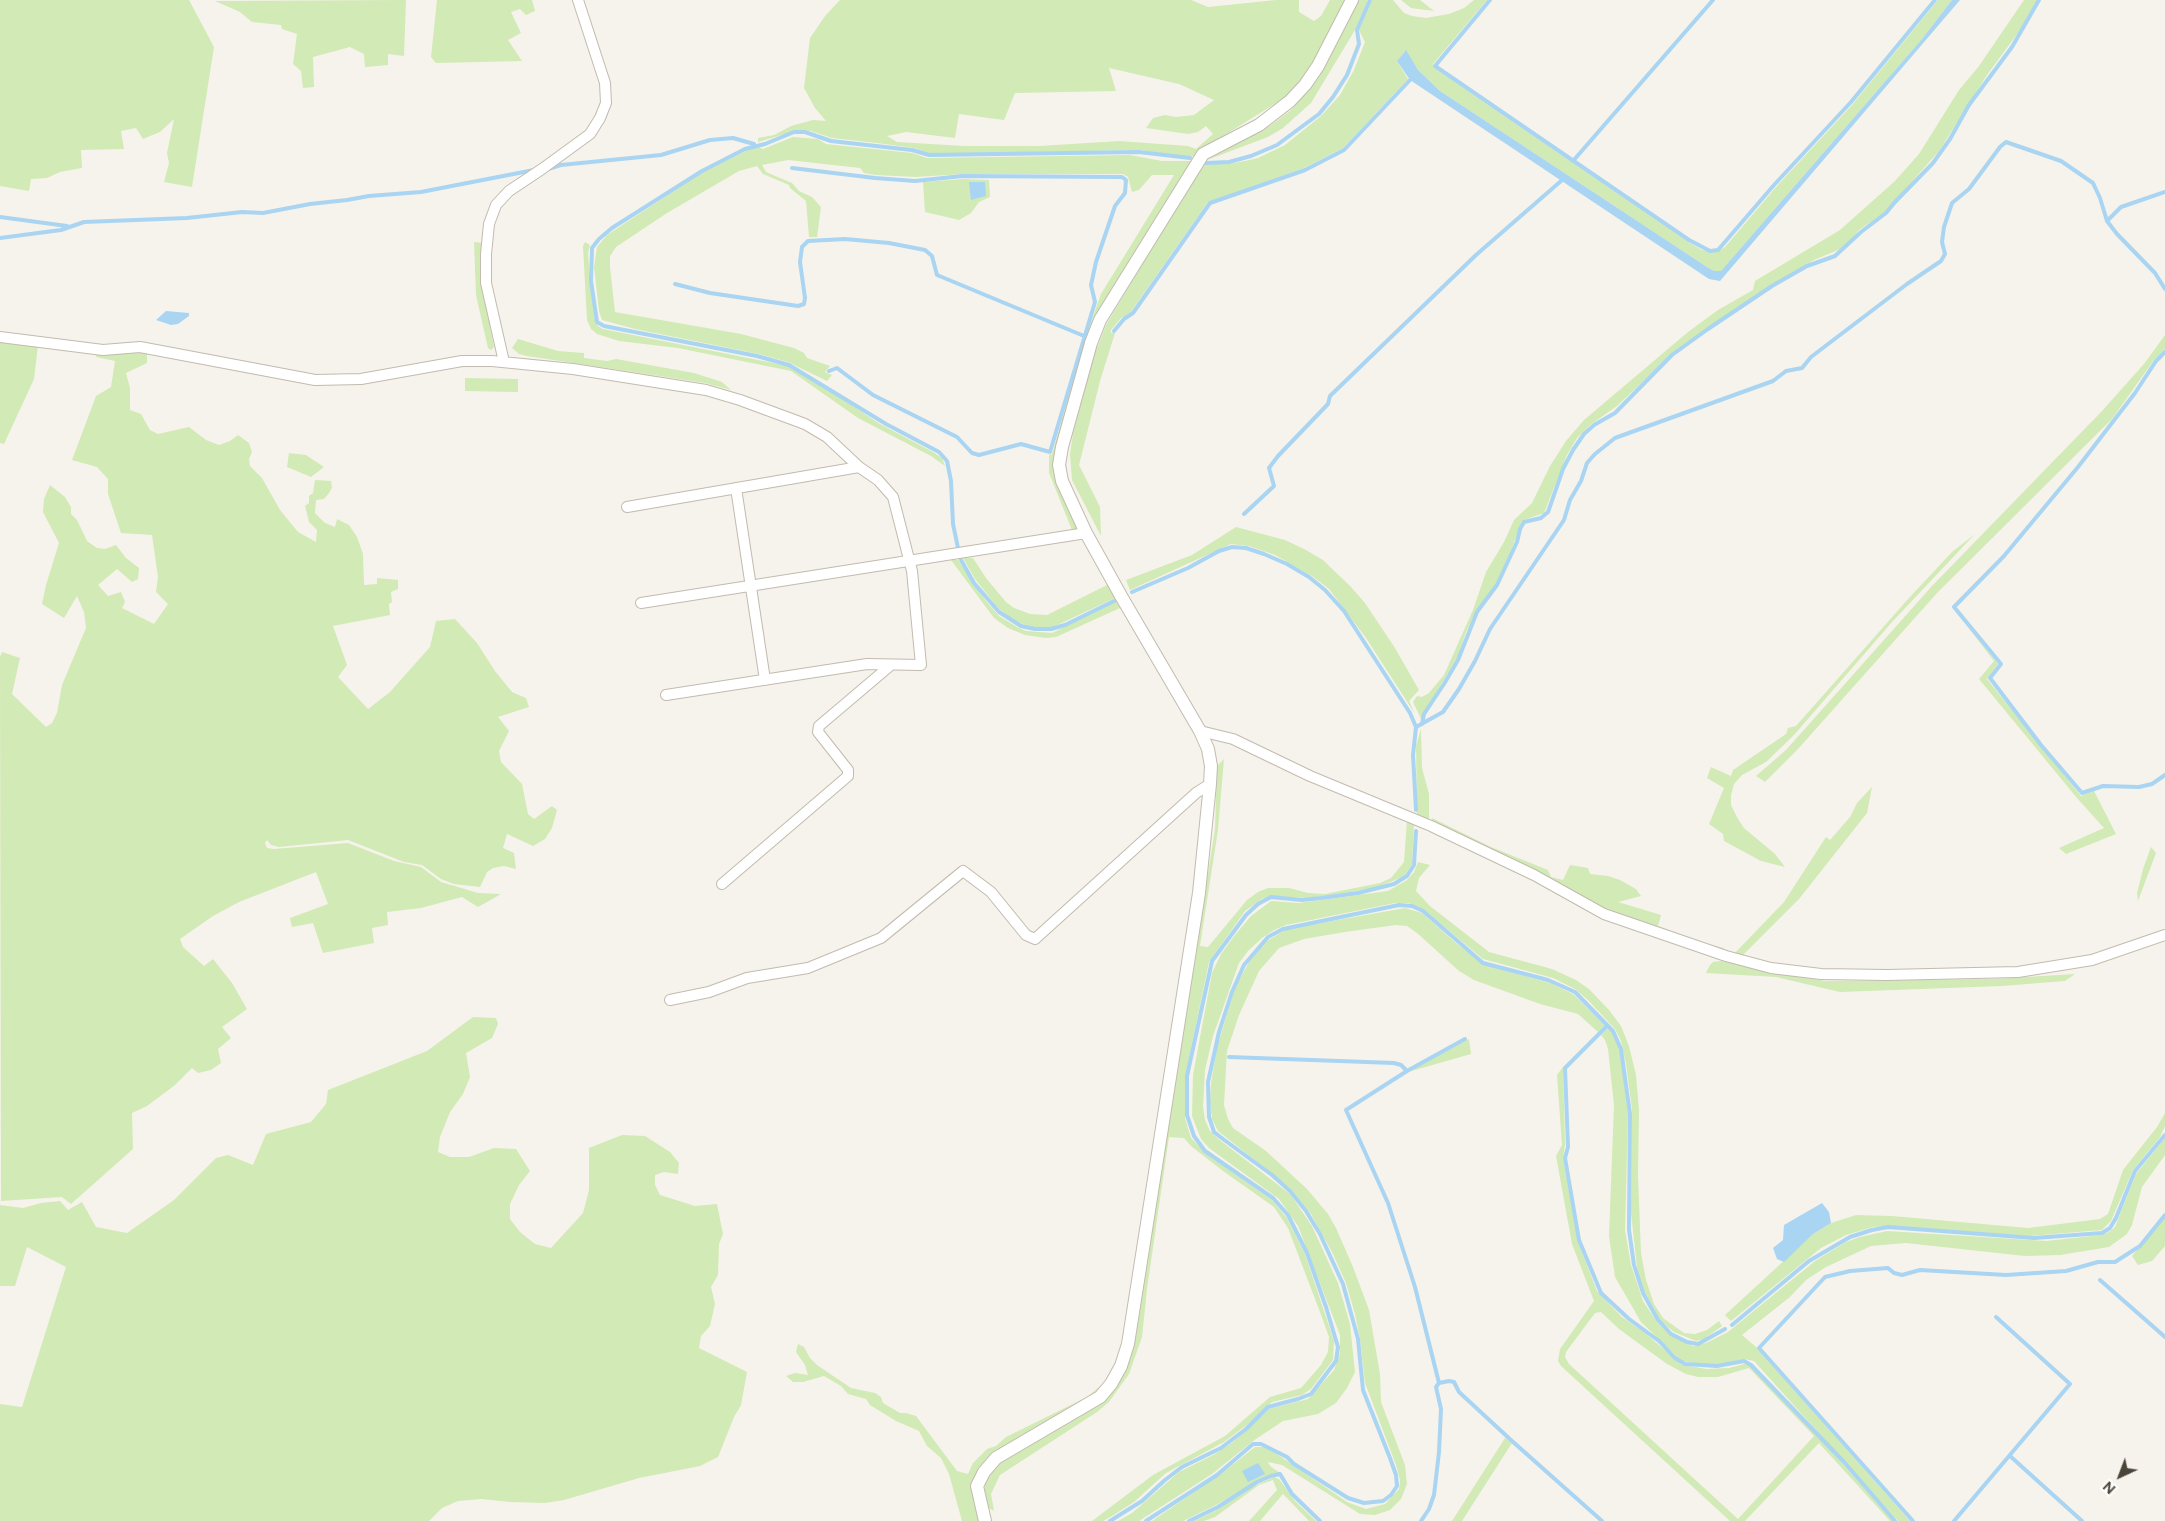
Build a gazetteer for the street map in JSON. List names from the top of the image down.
{
  "north": "bottom left"
}
